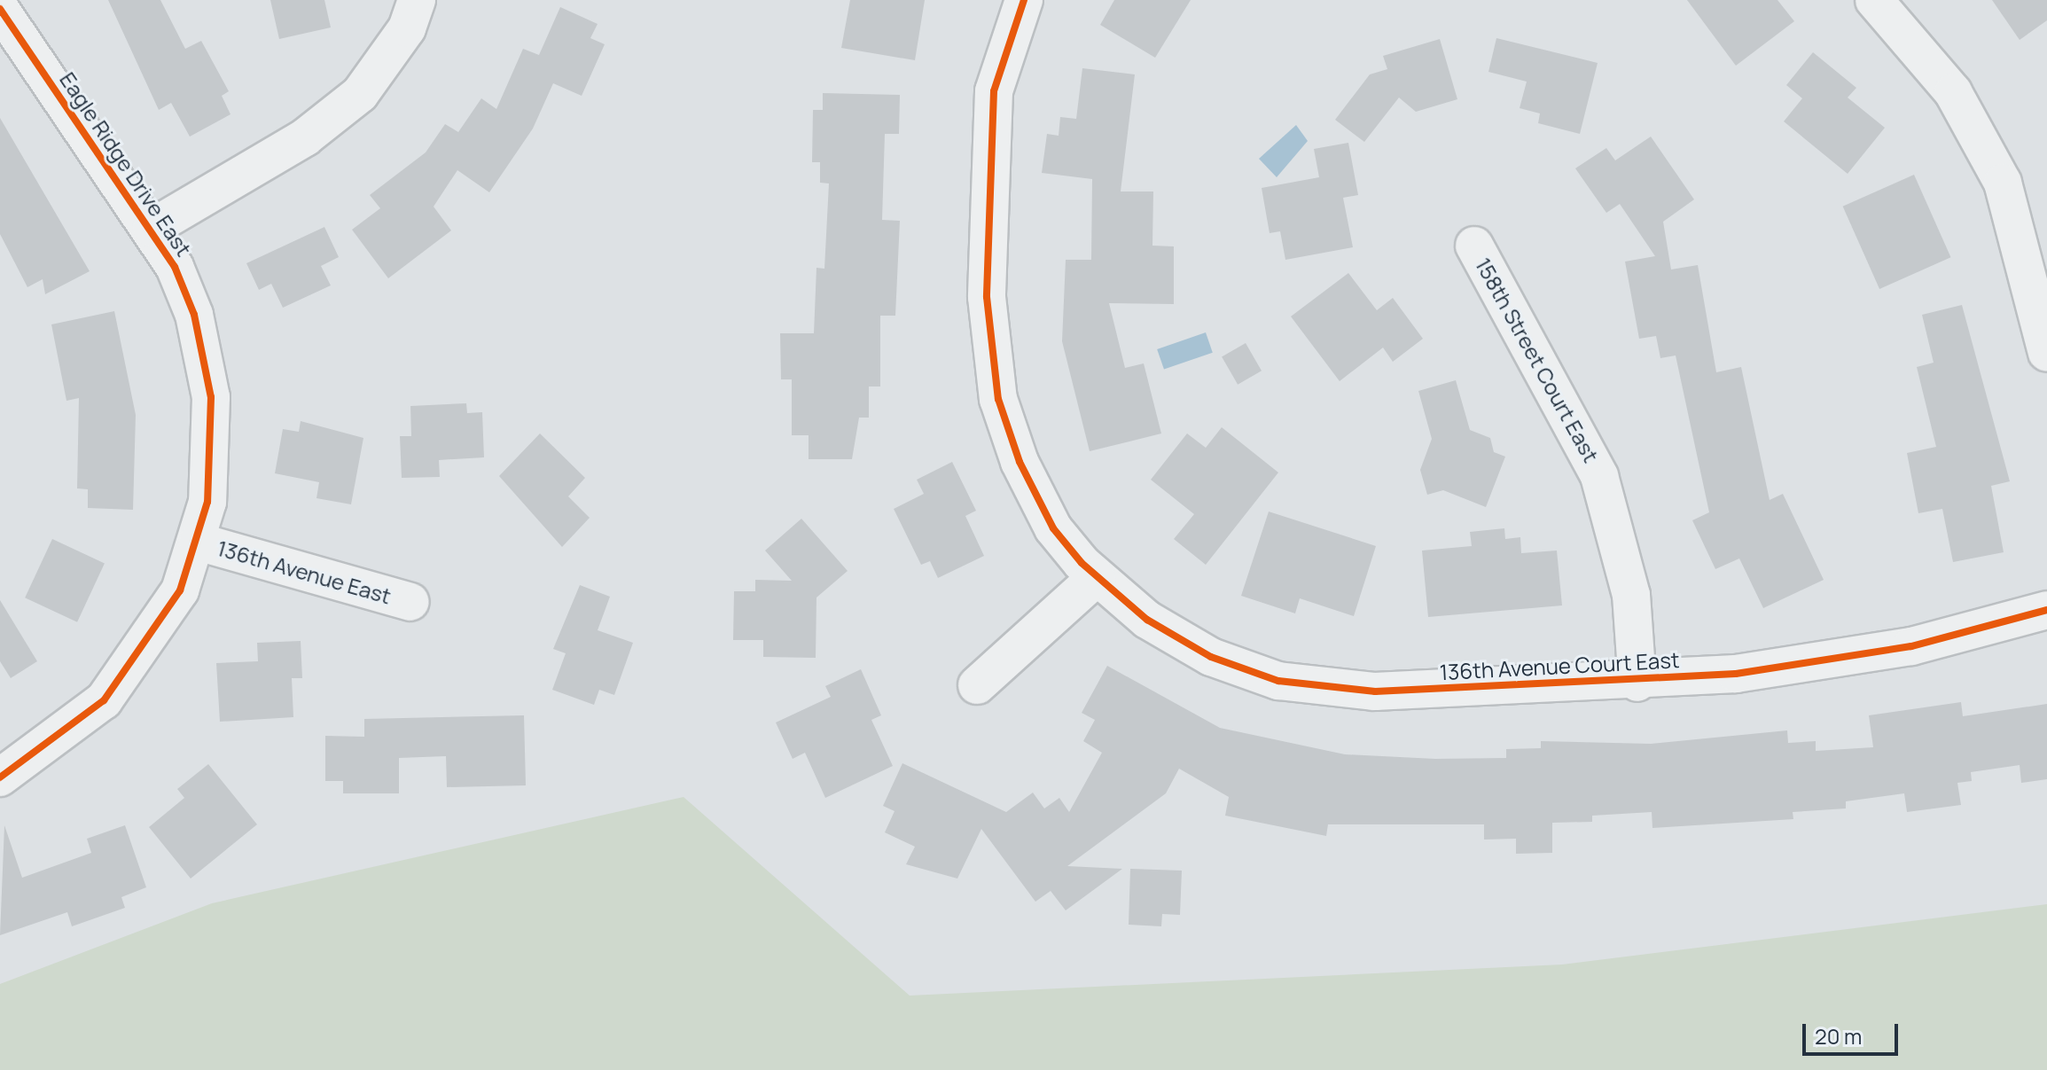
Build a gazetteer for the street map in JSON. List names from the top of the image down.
{
  "streets": {
    "street": [
      "Eagle Ridge Drive East",
      "158th Street Court East",
      "136th Avenue East",
      "136th Avenue Court East"
    ]
  },
  "crossings": [
    ["Eagle Ridge Drive East", "136th Avenue East"],
    ["158th Street Court East", "136th Avenue Court East"]
  ],
  "scale_bar": "20 m"
}
